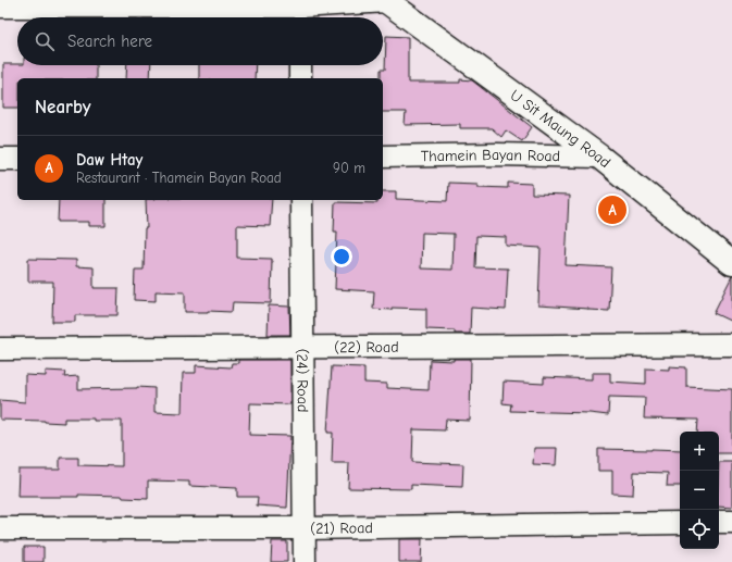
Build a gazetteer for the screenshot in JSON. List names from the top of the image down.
{
  "streets": {
    "main road": ["U Sit Maung Road"],
    "street": [
      "Thamein Bayan Road",
      "(22) Road",
      "(24) Road",
      "(21) Road"
    ]
  },
  "crossings": [
    ["U Sit Maung Road", "Thamein Bayan Road"],
    ["(22) Road", "(24) Road"],
    ["(24) Road", "(21) Road"]
  ],
  "page": {
    "search": "Search here",
    "heading": "Nearby",
    "list": [
      {
        "mark": "A",
        "name": "Daw Htay",
        "note": "Restaurant · Thamein Bayan Road",
        "value": "90 m"
      }
    ],
    "pins": "A",
    "map_buttons": ["+", "−"]
  }
}
